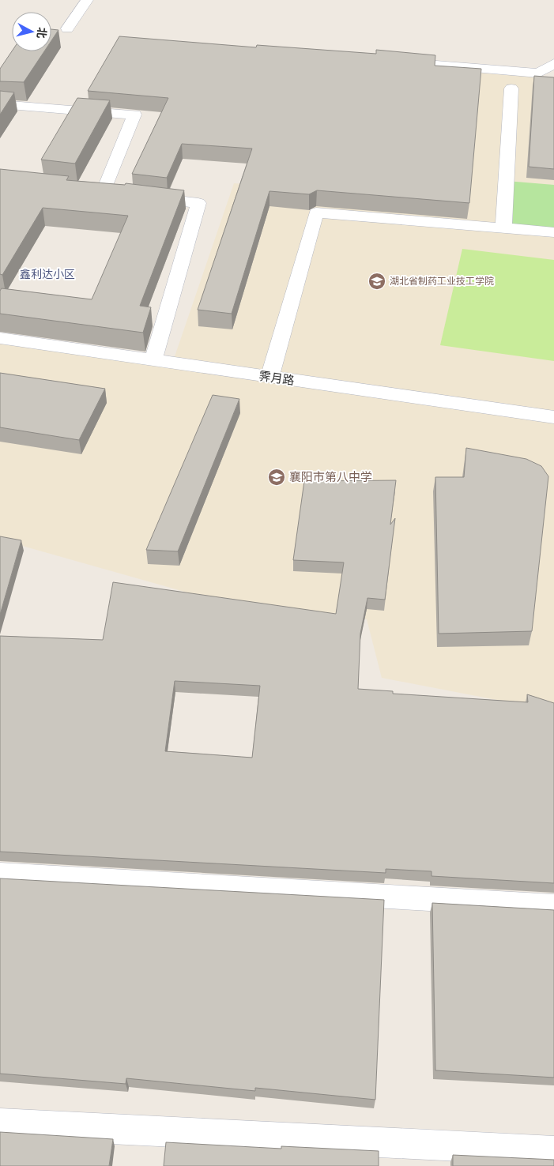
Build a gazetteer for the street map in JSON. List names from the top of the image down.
{
  "streets": {
    "street": ["霁月路"]
  },
  "districts": ["鑫利达小区"],
  "places": {
    "school or university": ["湖北省制药工业技工学院", "襄阳市第八中学"]
  },
  "north": "right"
}
